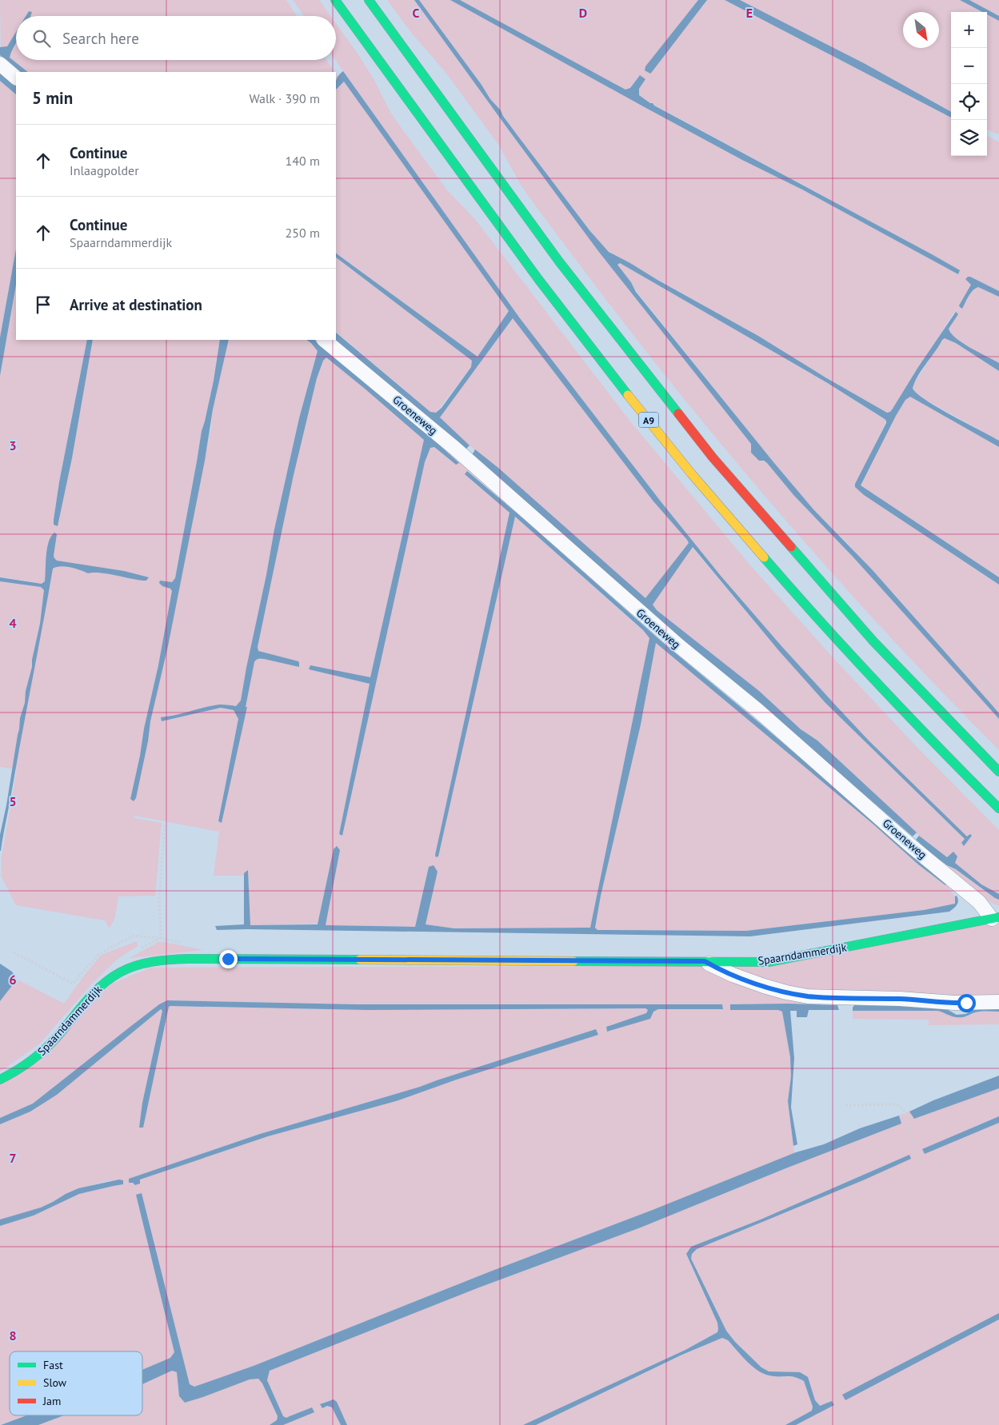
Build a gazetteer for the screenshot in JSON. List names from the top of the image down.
{
  "streets": {
    "main road": ["A9", "Spaarndammerdijk"],
    "street": ["Groeneweg"]
  },
  "crossings": [
    ["Groeneweg", "Spaarndammerdijk"]
  ],
  "legend": ["Fast", "Slow", "Jam"],
  "north": "bottom right",
  "page": {
    "map_buttons": ["+", "−"],
    "search": "Search here",
    "heading": ["5 min", "Walk · 390 m"],
    "list": [
      ["Continue", "Inlaagpolder", "140 m"],
      ["Continue", "Spaarndammerdijk", "250 m"],
      "Arrive at destination"
    ]
  },
  "grid": {
    "columns": ["C", "D", "E"],
    "rows": [
      "3",
      "4",
      "5",
      "6",
      "7",
      "8"
    ]
  }
}
